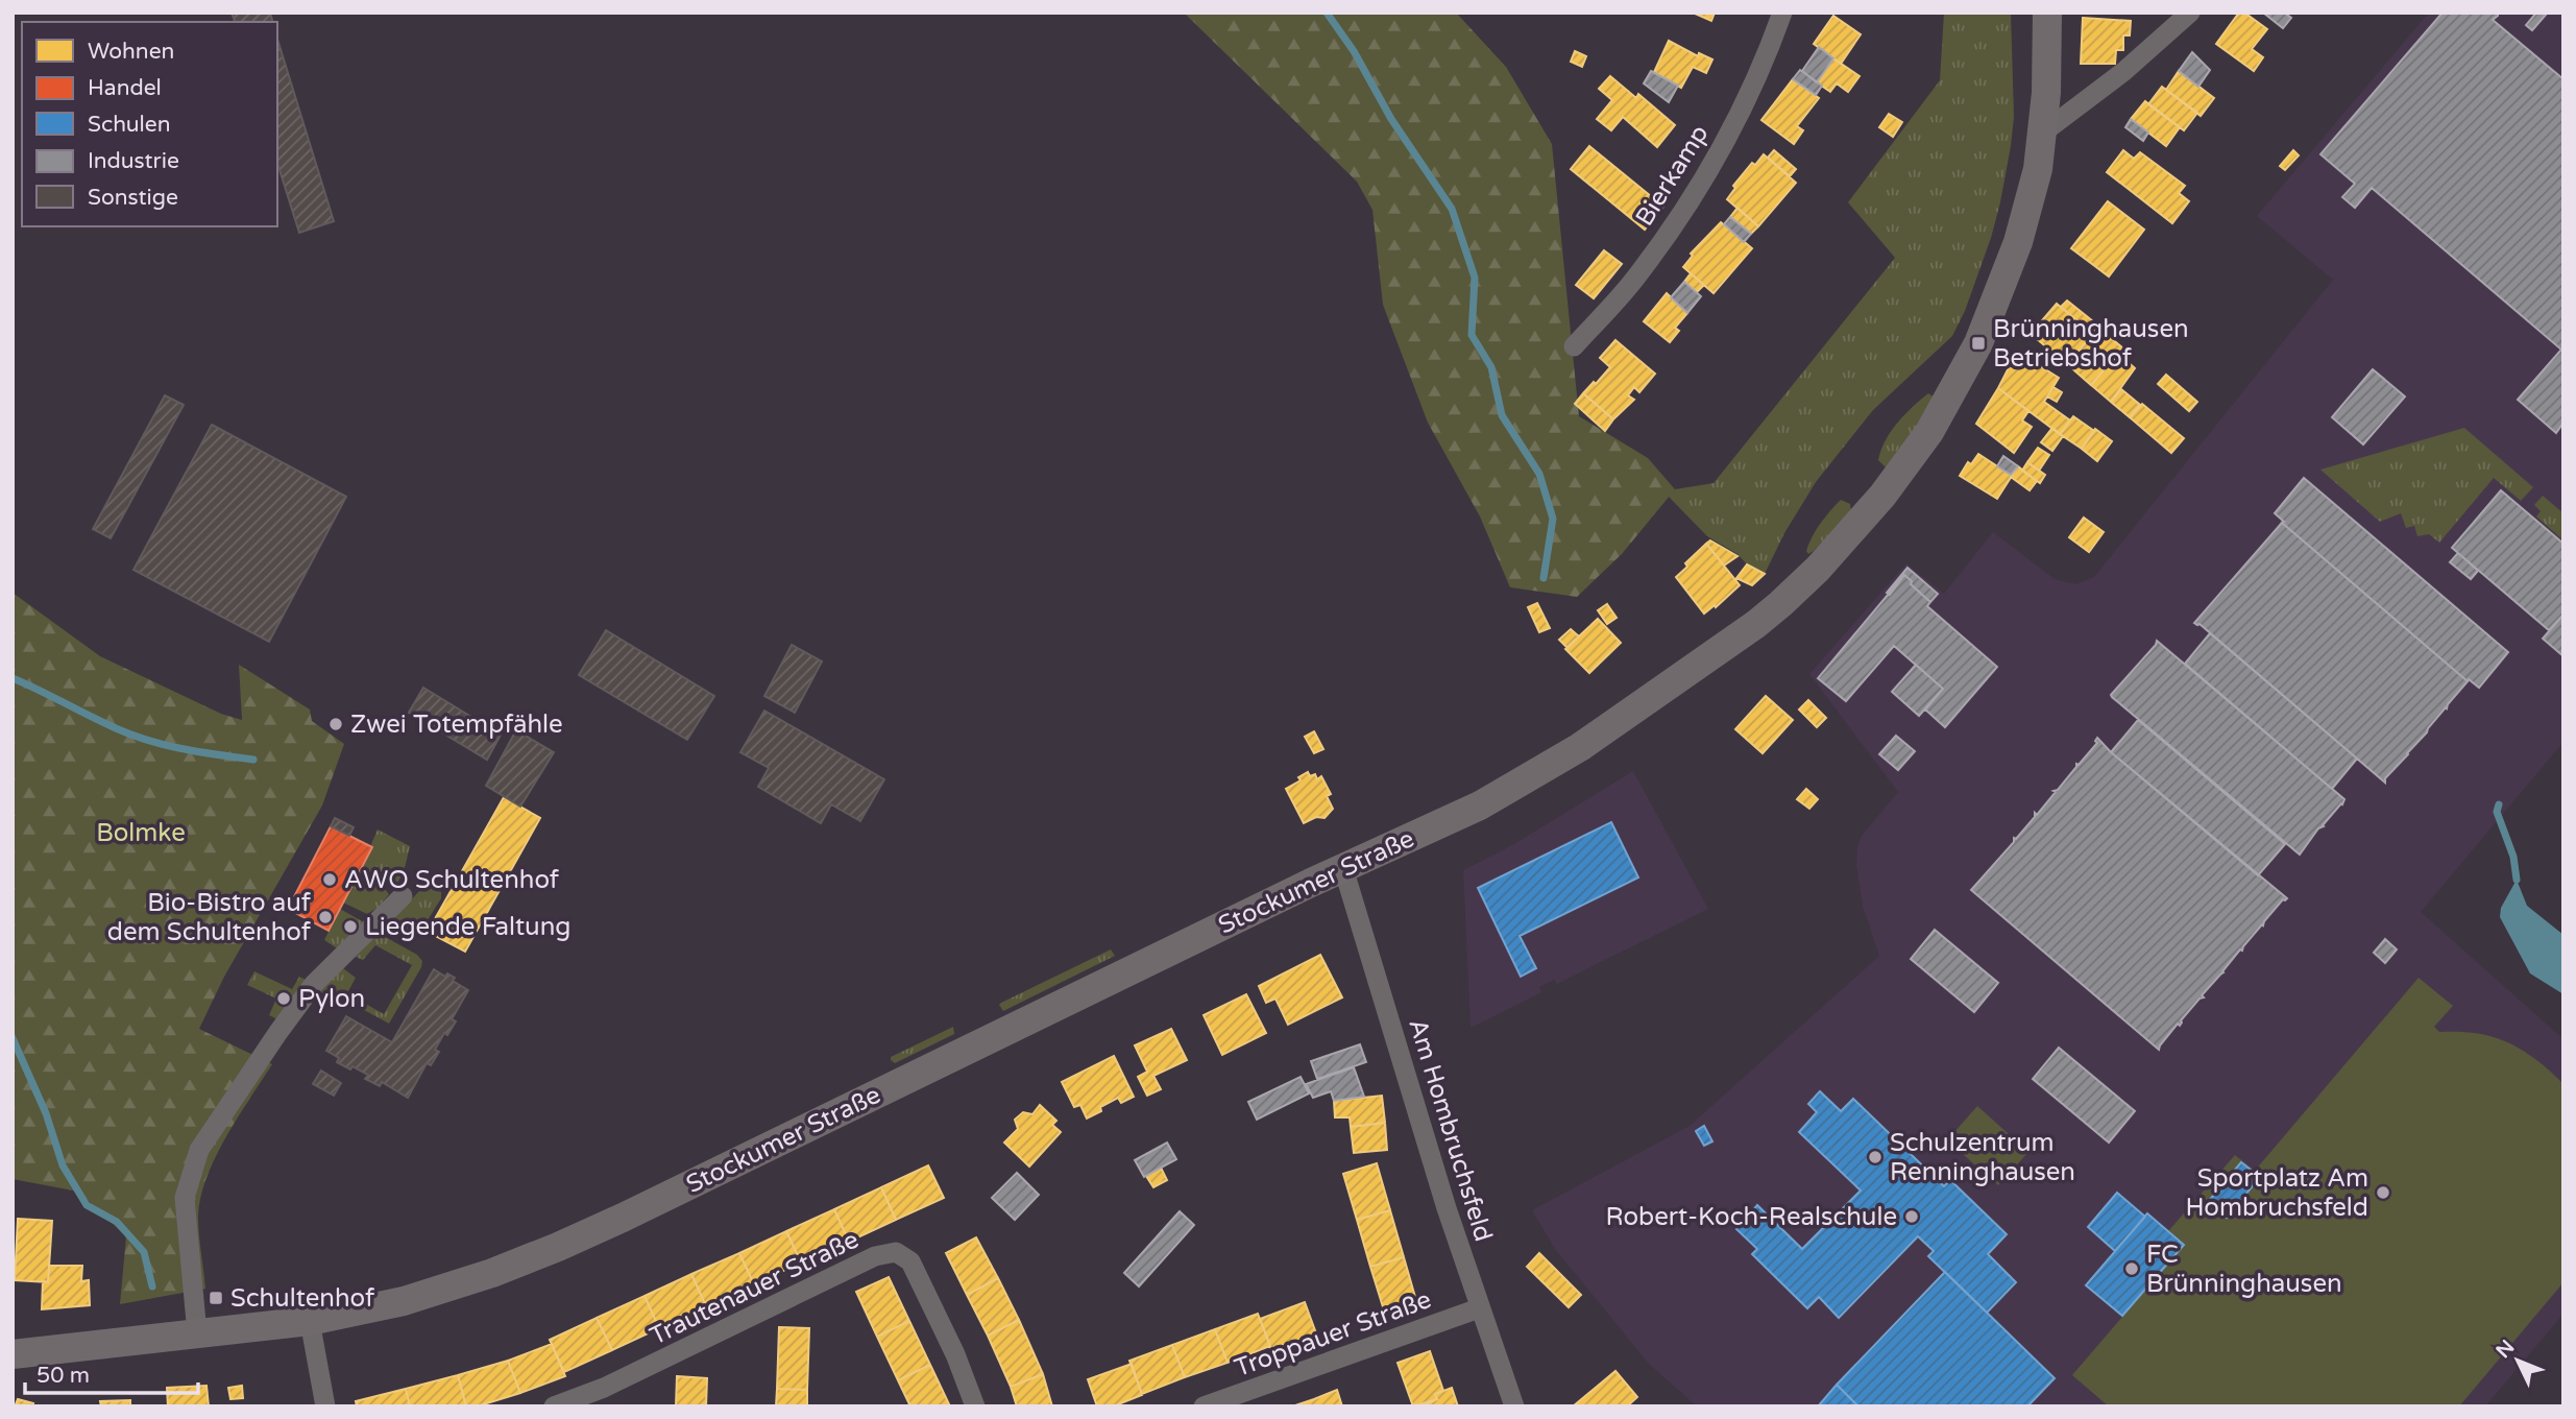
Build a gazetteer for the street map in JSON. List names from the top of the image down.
{
  "streets": {
    "main road": ["Stockumer Straße"],
    "street": [
      "Bierkamp",
      "Am Hombruchsfeld",
      "Trautenauer Straße",
      "Troppauer Straße"
    ]
  },
  "crossings": [
    ["Stockumer Straße", "Am Hombruchsfeld"],
    ["Am Hombruchsfeld", "Troppauer Straße"]
  ],
  "parks": ["Bolmke"],
  "places": {
    "transit": ["Brünninghausen Betriebshof", "Schultenhof"],
    "other": [
      "Zwei Totempfähle",
      "AWO Schultenhof",
      "Bio-Bistro auf dem Schultenhof",
      "Liegende Faltung",
      "Pylon",
      "Schulzentrum Renninghausen",
      "Sportplatz Am Hombruchsfeld",
      "Robert-Koch-Realschule",
      "FC Brünninghausen"
    ]
  },
  "legend": [
    "Wohnen",
    "Handel",
    "Schulen",
    "Industrie",
    "Sonstige"
  ],
  "scale_bar": "50 m",
  "north": "top left"
}
